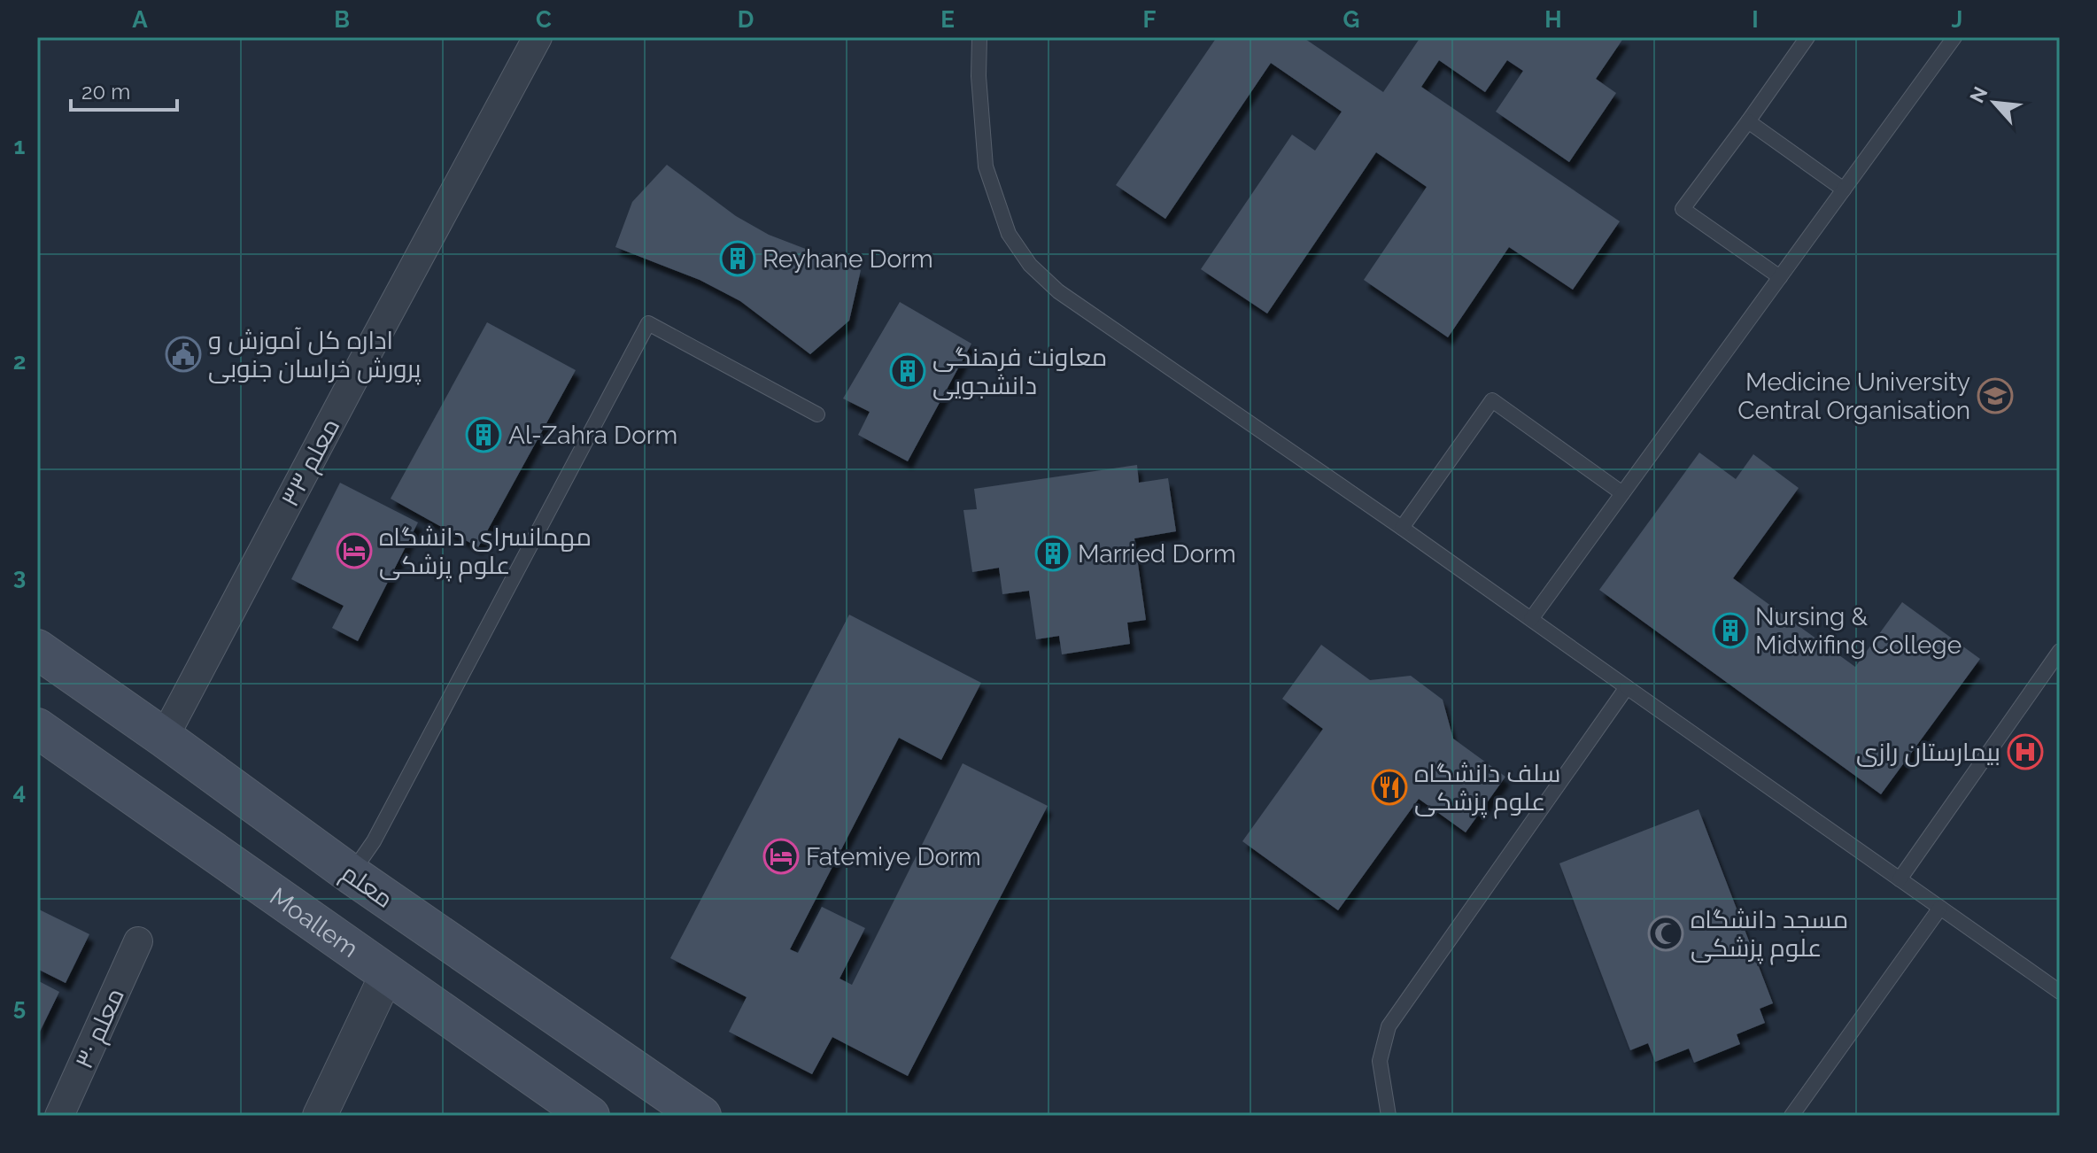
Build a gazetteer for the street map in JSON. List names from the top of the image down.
{
  "streets": {
    "main road": ["معلم", "Moallem"],
    "street": ["معلم ۳۳", "معلم ۳۰"]
  },
  "crossings": [
    ["معلم ۳۳", "معلم"]
  ],
  "places": {
    "building": [
      "Reyhane Dorm",
      "معاونت فرهنگی دانشجویی",
      "Al-Zahra Dorm",
      "Married Dorm",
      "Nursing & Midwifing College"
    ],
    "public building": ["اداره کل آموزش و پرورش خراسان جنوبی"],
    "school or university": ["Medicine University Central Organisation"],
    "hotel": ["مهمانسرای دانشگاه علوم پزشکی", "Fatemiye Dorm"],
    "hospital": ["بیمارستان رازی"],
    "restaurant": ["سلف دانشگاه علوم پزشکی"],
    "mosque": ["مسجد دانشگاه علوم پزشکی"]
  },
  "scale_bar": "20 m",
  "north": "top left",
  "grid": {
    "columns": [
      "A",
      "B",
      "C",
      "D",
      "E",
      "F",
      "G",
      "H",
      "I",
      "J"
    ],
    "rows": [
      "1",
      "2",
      "3",
      "4",
      "5"
    ]
  }
}
